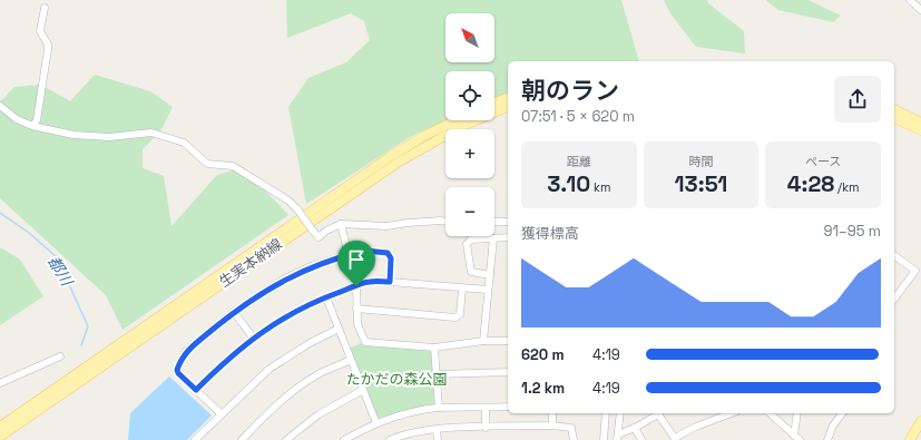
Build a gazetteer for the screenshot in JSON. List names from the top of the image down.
{
  "streets": {
    "main road": ["生実本納線"]
  },
  "water": ["都川"],
  "parks": ["たかだの森公園"],
  "north": "top left",
  "page": {
    "map_buttons": ["+", "−"],
    "heading": ["朝のラン", "07:51 · 5 × 620 m"],
    "stats": [
      ["距離", "3.10 km"],
      ["時間", "13:51"],
      ["ペース", "4:28 /km"]
    ],
    "chart": ["獲得標高", "91–95 m"],
    "list": [
      {
        "name": "620 m",
        "note": "4:19"
      },
      {
        "name": "1.2 km",
        "note": "4:19"
      }
    ]
  }
}
